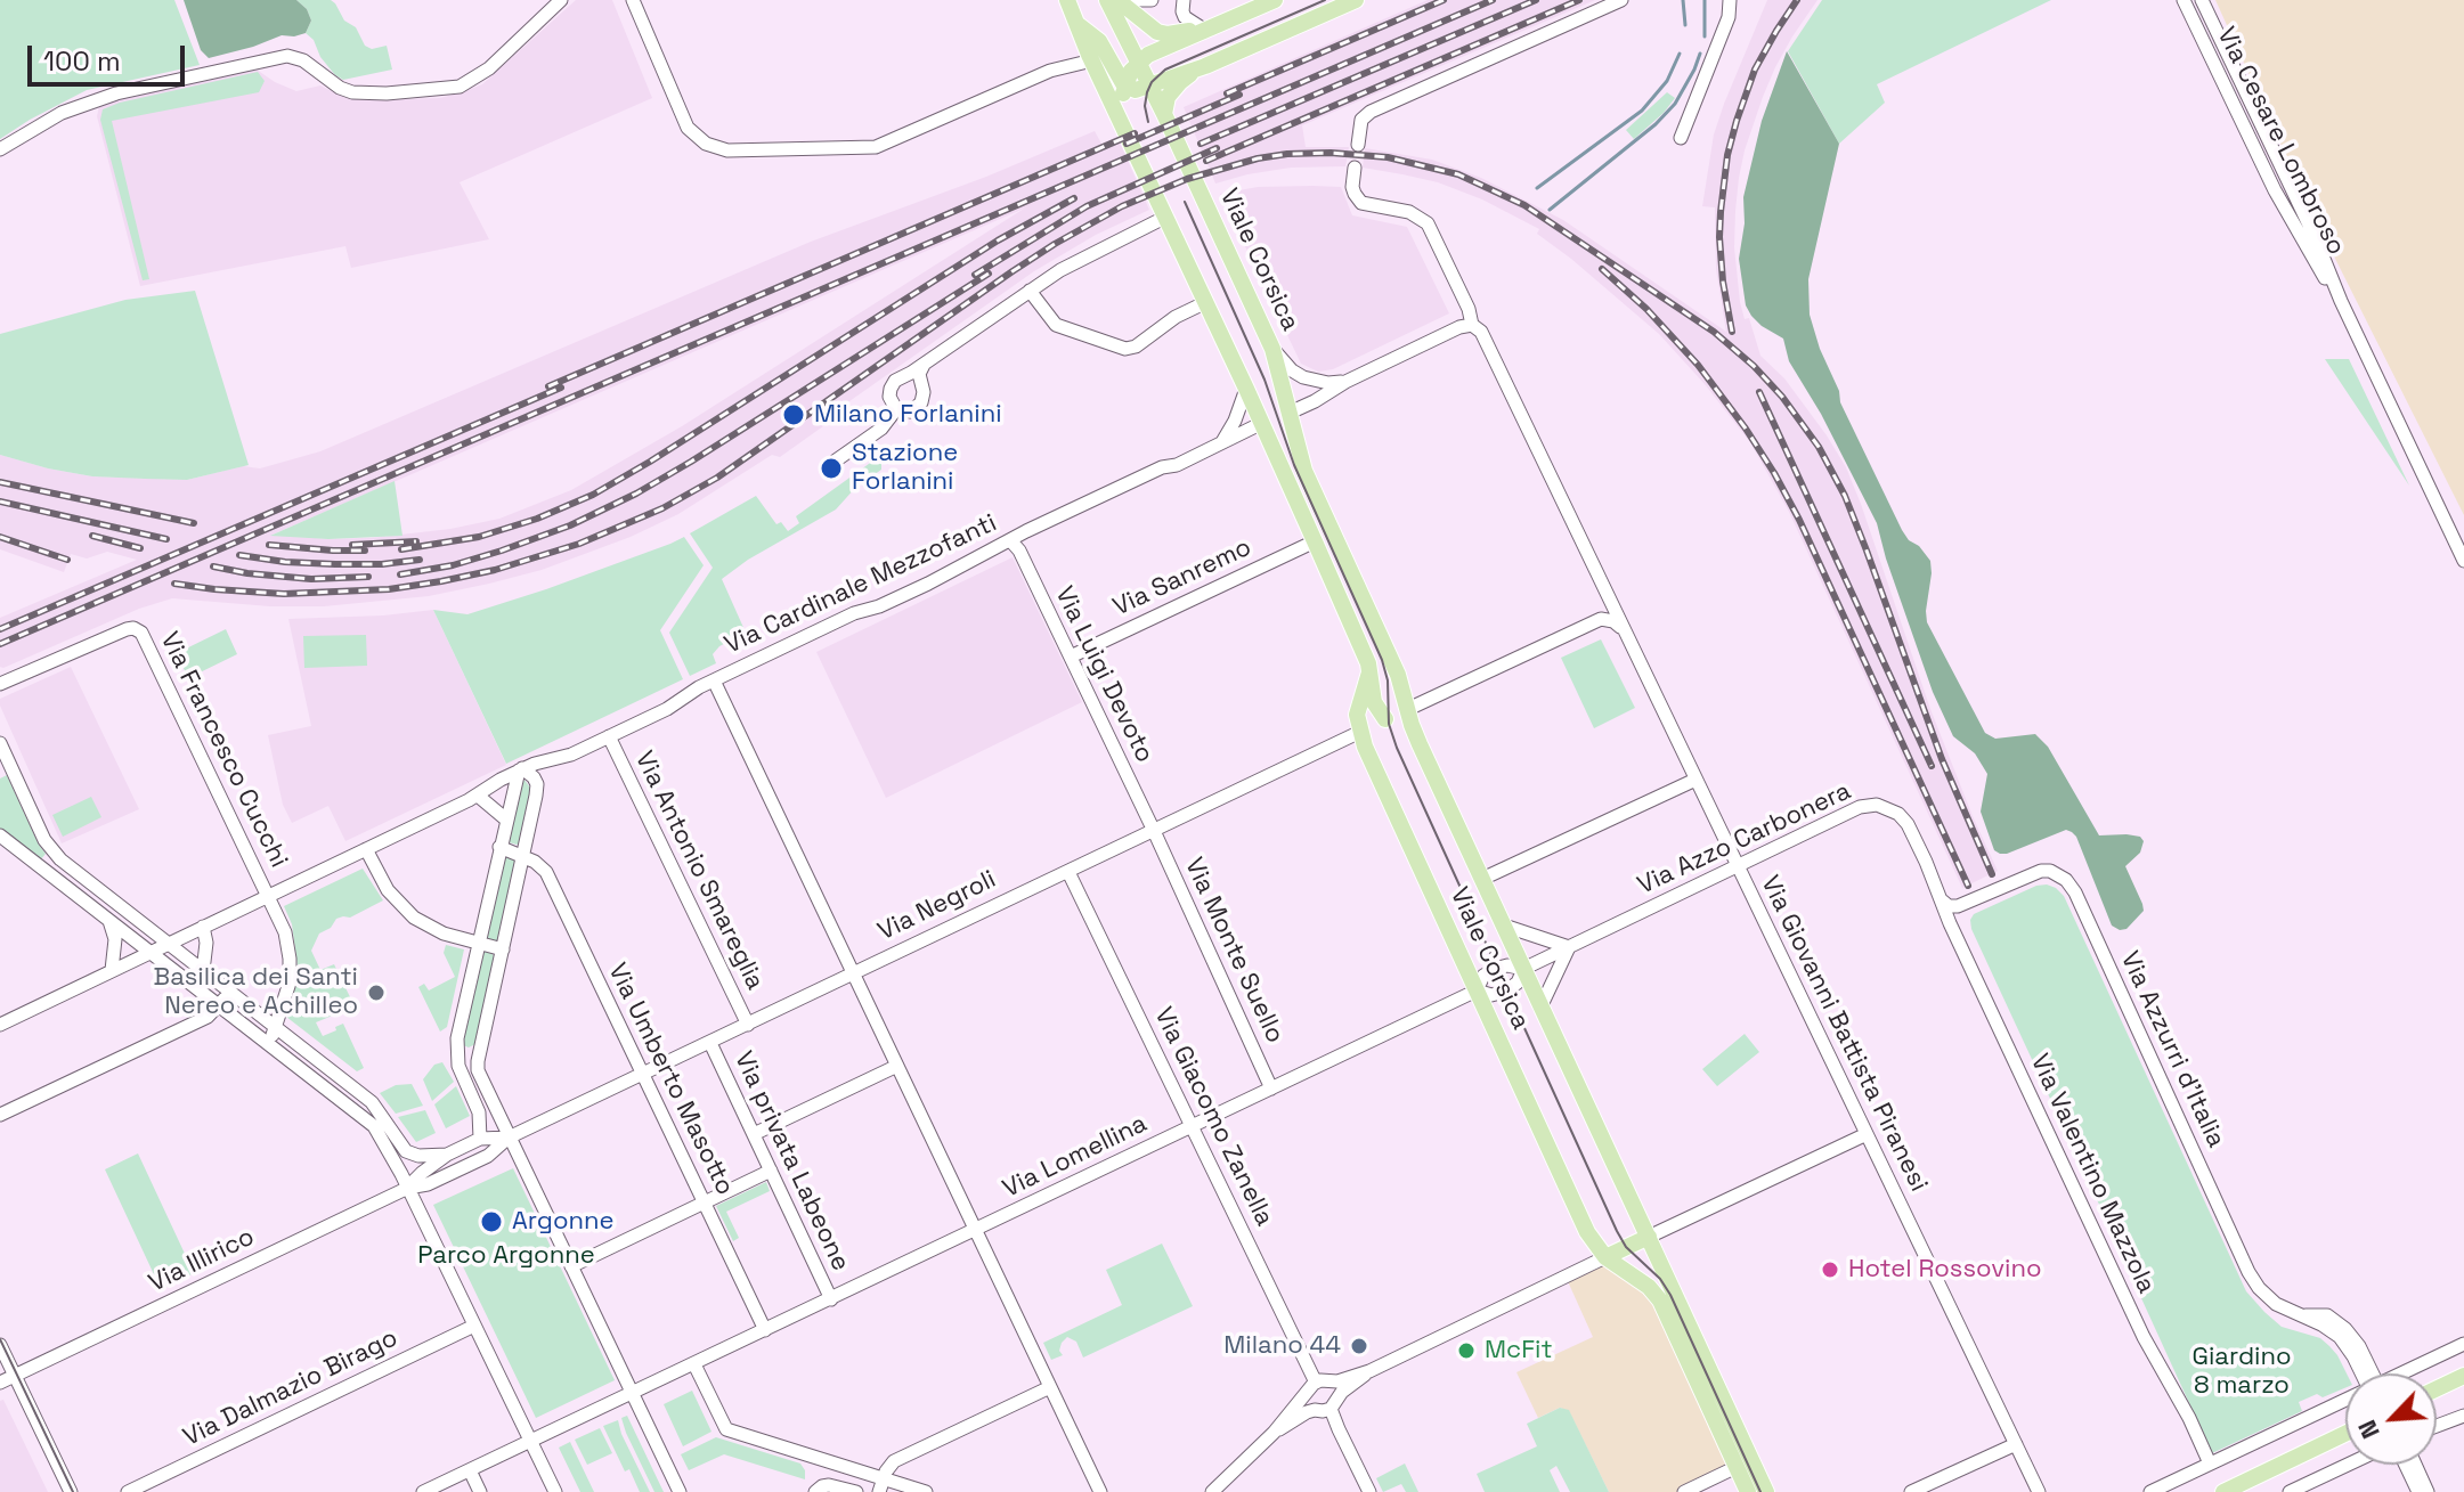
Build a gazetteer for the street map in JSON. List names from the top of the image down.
{
  "streets": {
    "main road": ["Viale Corsica", "Via Negroli"],
    "street": [
      "Via Cesare Lombroso",
      "Via Sanremo",
      "Via Cardinale Mezzofanti",
      "Via Luigi Devoto",
      "Via Francesco Cucchi",
      "Via Azzo Carbonera",
      "Via Antonio Smareglia",
      "Via Monte Suello",
      "Via Giovanni Battista Piranesi",
      "Via Azzurri d'Italia",
      "Via Umberto Masotto",
      "Via Giacomo Zanella",
      "Via Lomellina",
      "Via privata Labeone",
      "Via Valentino Mazzola",
      "Via Illirico",
      "Via Dalmazio Birago"
    ]
  },
  "crossings": [
    ["Viale Corsica", "Via Azzo Carbonera"],
    ["Viale Corsica", "Via Negroli"],
    ["Viale Corsica", "Via Lomellina"],
    ["Via Sanremo", "Via Luigi Devoto"],
    ["Via Cardinale Mezzofanti", "Via Luigi Devoto"],
    ["Via Cardinale Mezzofanti", "Via Francesco Cucchi"],
    ["Via Cardinale Mezzofanti", "Via Antonio Smareglia"],
    ["Via Luigi Devoto", "Via Negroli"],
    ["Via Luigi Devoto", "Via Monte Suello"],
    ["Via Azzo Carbonera", "Via Giovanni Battista Piranesi"],
    ["Via Azzo Carbonera", "Via Azzurri d'Italia"],
    ["Via Azzo Carbonera", "Via Lomellina"],
    ["Via Azzo Carbonera", "Via Valentino Mazzola"],
    ["Via Antonio Smareglia", "Via Negroli"],
    ["Via Negroli", "Via Monte Suello"],
    ["Via Negroli", "Via Umberto Masotto"],
    ["Via Negroli", "Via Giacomo Zanella"],
    ["Via Negroli", "Via privata Labeone"],
    ["Via Monte Suello", "Via Lomellina"],
    ["Via Azzurri d'Italia", "Via Valentino Mazzola"],
    ["Via Umberto Masotto", "Via Lomellina"],
    ["Via Giacomo Zanella", "Via Lomellina"],
    ["Via Lomellina", "Via privata Labeone"]
  ],
  "parks": ["Parco Argonne", "Giardino 8 marzo"],
  "places": [
    "Milano Forlanini",
    "Stazione Forlanini",
    "Basilica dei Santi Nereo e Achilleo",
    "Argonne",
    "Hotel Rossovino",
    "Milano 44",
    "McFit"
  ],
  "scale_bar": "100 m",
  "north": "bottom left"
}
